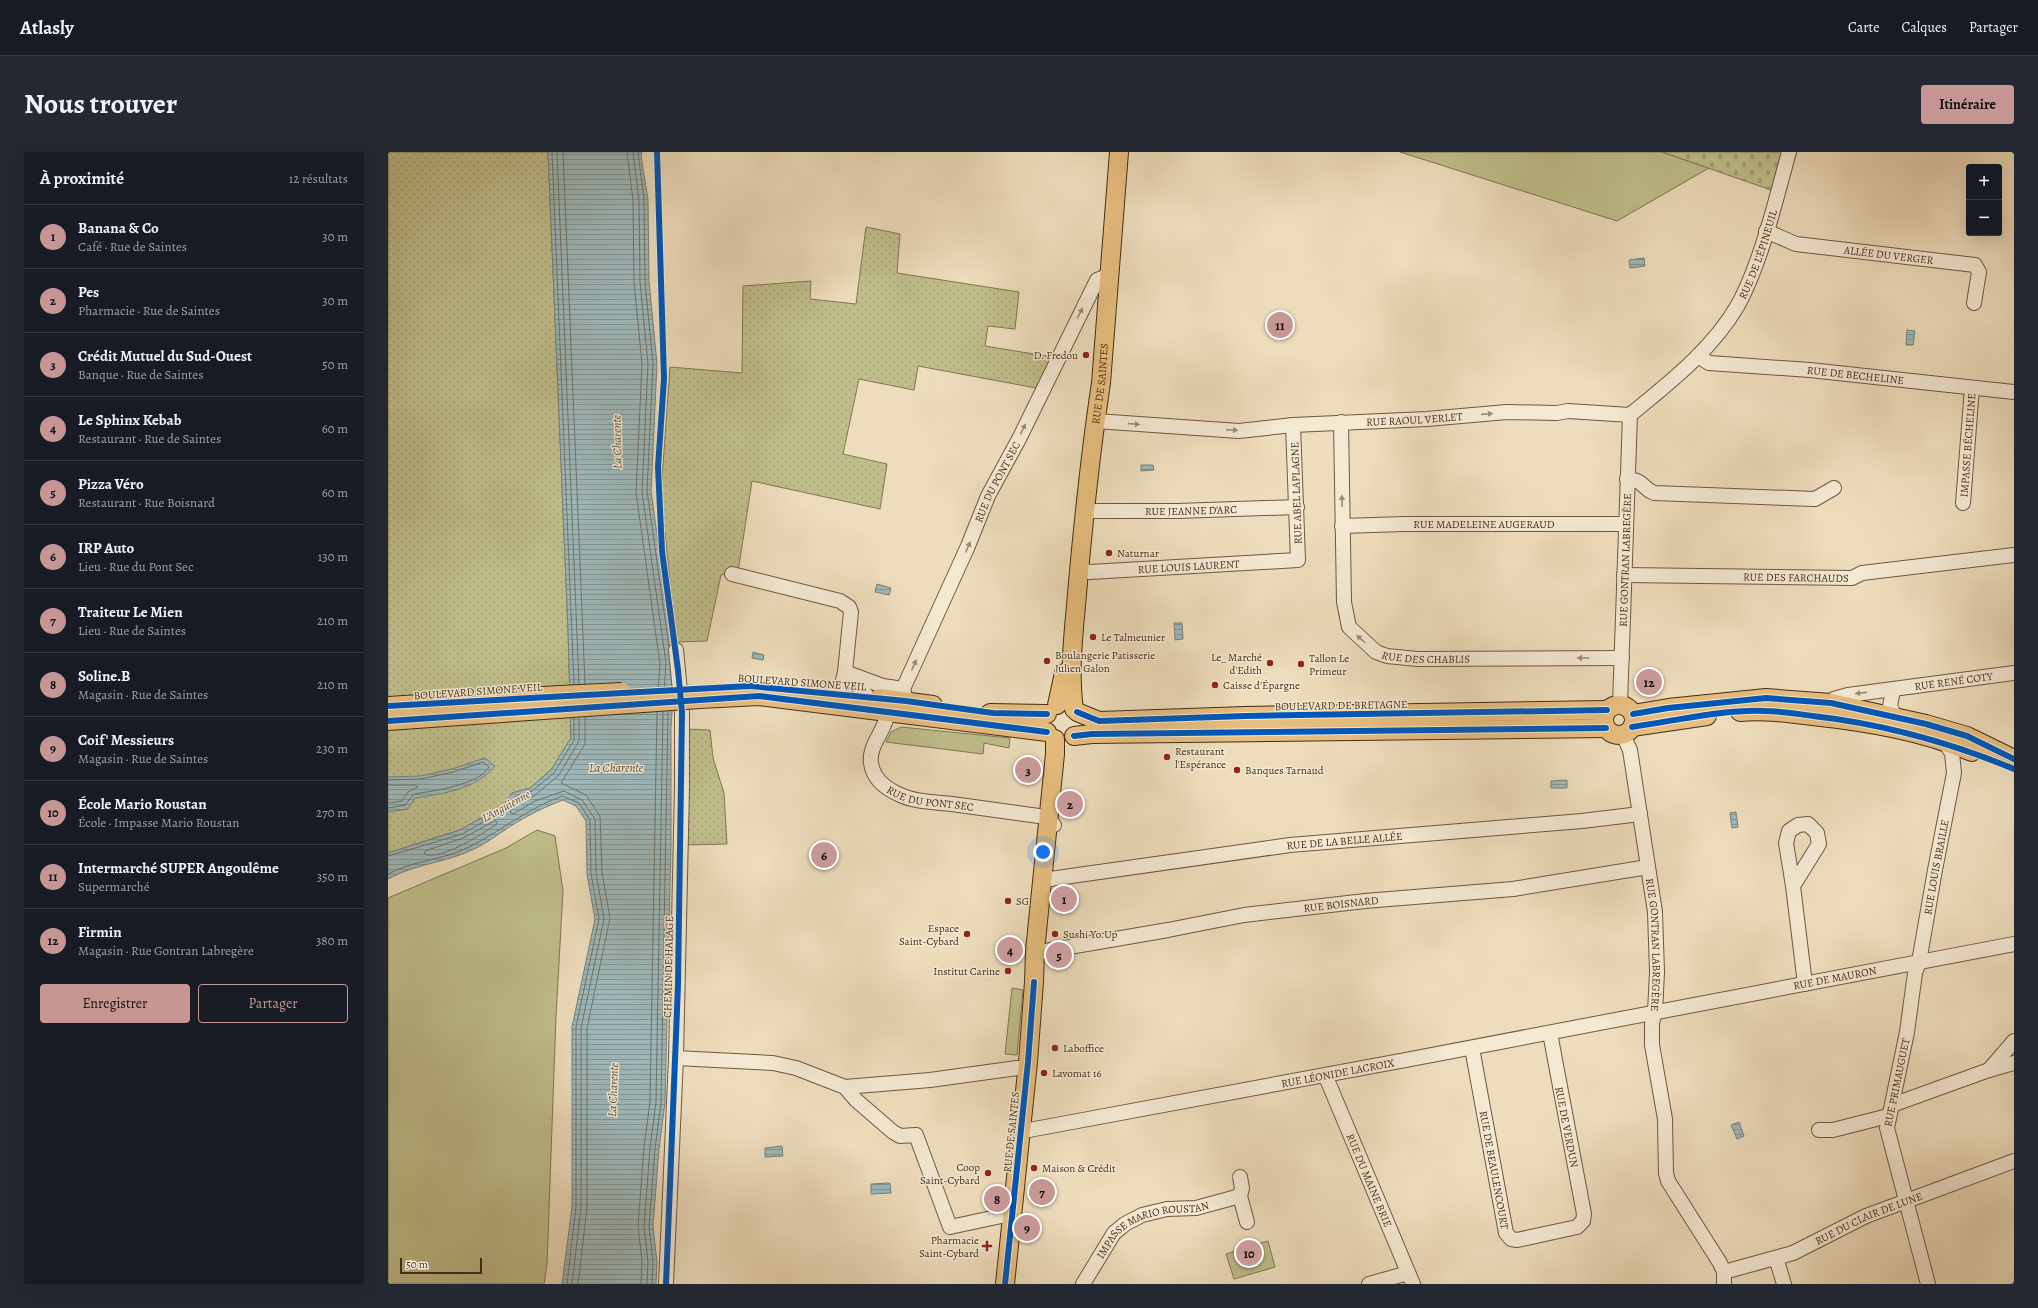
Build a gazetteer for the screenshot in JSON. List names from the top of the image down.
{
  "streets": {
    "main road": ["RUE DE SAINTES", "BOULEVARD SIMONE VEIL", "BOULEVARD DE BRETAGNE"],
    "street": [
      "RUE DE L'ÉPINEUIL",
      "ALLÉE DU VERGER",
      "RUE DE BECHELINE",
      "RUE RAOUL VERLET",
      "IMPASSE BÉCHELINE",
      "RUE DU PONT SEC",
      "RUE ABEL LAPLAGNE",
      "RUE JEANNE D'ARC",
      "RUE MADELEINE AUGERAUD",
      "RUE GONTRAN LABREGÈRE",
      "RUE LOUIS LAURENT",
      "RUE DES FARCHAUDS",
      "RUE DES CHABLIS",
      "RUE RENÉ COTY",
      "RUE DE LA BELLE ALLÉE",
      "RUE LOUIS BRAILLE",
      "RUE BOISNARD",
      "CHEMIN DE HALAGE",
      "RUE DE MAURON",
      "RUE LÉONIDE LACROIX",
      "RUE PRIMAUGUET",
      "RUE DE VERDUN",
      "RUE DE BEAULENCOURT",
      "RUE DU MAINE BRIE",
      "RUE DU CLAIR DE LUNE",
      "IMPASSE MARIO ROUSTAN"
    ]
  },
  "crossings": [
    ["RUE DE L'ÉPINEUIL", "ALLÉE DU VERGER"],
    ["RUE DE L'ÉPINEUIL", "RUE DE BECHELINE"],
    ["RUE DE BECHELINE", "IMPASSE BÉCHELINE"],
    ["RUE DE SAINTES", "RUE RAOUL VERLET"],
    ["RUE DE SAINTES", "RUE DU PONT SEC"],
    ["RUE DE SAINTES", "RUE JEANNE D'ARC"],
    ["RUE DE SAINTES", "RUE LOUIS LAURENT"],
    ["RUE DE SAINTES", "BOULEVARD SIMONE VEIL"],
    ["RUE DE SAINTES", "BOULEVARD DE BRETAGNE"],
    ["RUE DE SAINTES", "RUE DE LA BELLE ALLÉE"],
    ["RUE DE SAINTES", "RUE BOISNARD"],
    ["RUE DE SAINTES", "RUE LÉONIDE LACROIX"],
    ["RUE RAOUL VERLET", "RUE ABEL LAPLAGNE"],
    ["RUE RAOUL VERLET", "RUE GONTRAN LABREGÈRE"],
    ["RUE RAOUL VERLET", "RUE DES CHABLIS"],
    ["RUE DU PONT SEC", "BOULEVARD SIMONE VEIL"],
    ["RUE ABEL LAPLAGNE", "RUE JEANNE D'ARC"],
    ["RUE ABEL LAPLAGNE", "RUE LOUIS LAURENT"],
    ["RUE MADELEINE AUGERAUD", "RUE GONTRAN LABREGÈRE"],
    ["RUE MADELEINE AUGERAUD", "RUE DES CHABLIS"],
    ["RUE GONTRAN LABREGÈRE", "RUE DES FARCHAUDS"],
    ["RUE GONTRAN LABREGÈRE", "RUE DES CHABLIS"],
    ["RUE GONTRAN LABREGÈRE", "BOULEVARD DE BRETAGNE"],
    ["RUE GONTRAN LABREGÈRE", "RUE DE LA BELLE ALLÉE"],
    ["RUE GONTRAN LABREGÈRE", "RUE BOISNARD"],
    ["RUE GONTRAN LABREGÈRE", "RUE DE MAURON"],
    ["RUE GONTRAN LABREGÈRE", "RUE LÉONIDE LACROIX"],
    ["RUE GONTRAN LABREGÈRE", "RUE DU CLAIR DE LUNE"],
    ["RUE RENÉ COTY", "BOULEVARD DE BRETAGNE"],
    ["BOULEVARD SIMONE VEIL", "BOULEVARD DE BRETAGNE"],
    ["BOULEVARD DE BRETAGNE", "RUE LOUIS BRAILLE"],
    ["RUE LOUIS BRAILLE", "RUE DE MAURON"],
    ["RUE LOUIS BRAILLE", "RUE PRIMAUGUET"],
    ["RUE DE MAURON", "RUE LÉONIDE LACROIX"],
    ["RUE DE MAURON", "RUE PRIMAUGUET"],
    ["RUE LÉONIDE LACROIX", "RUE DE VERDUN"],
    ["RUE LÉONIDE LACROIX", "RUE DE BEAULENCOURT"],
    ["RUE LÉONIDE LACROIX", "RUE DU MAINE BRIE"],
    ["RUE PRIMAUGUET", "RUE DU CLAIR DE LUNE"],
    ["RUE DE VERDUN", "RUE DE BEAULENCOURT"]
  ],
  "one_way": ["RUE RAOUL VERLET", "RUE DU PONT SEC"],
  "water": ["La Charente", "L'Anguienne"],
  "places": {
    "other": [
      "D. Fredou",
      "Naturnar",
      "Le Talmeunier",
      "Boulangerie Patisserie Julien Galon",
      "Le_ Marché d'Edith",
      "Tallon Le Primeur",
      "Caisse d'Épargne",
      "Restaurant l'Espérance",
      "Banques Tarnaud",
      "SG",
      "Espace Saint-Cybard",
      "Sushi Yo.Up",
      "Institut Carine",
      "Laboffice",
      "Lavomat 16",
      "Maison & Crédit",
      "Coop Saint-Cybard"
    ],
    "health": ["Pharmacie Saint-Cybard"]
  },
  "scale_bar": "50 m",
  "page": {
    "header": "Atlasly",
    "nav": ["Carte", "Calques", "Partager"],
    "title": "Nous trouver",
    "buttons": [
      "Itinéraire",
      ["Enregistrer", "Partager"]
    ],
    "heading": ["À proximité", "12 résultats"],
    "map_buttons": ["+", "−"],
    "list": [
      {
        "mark": "1",
        "name": "Banana & Co",
        "note": "Café · Rue de Saintes",
        "value": "30 m"
      },
      {
        "mark": "2",
        "name": "Pes",
        "note": "Pharmacie · Rue de Saintes",
        "value": "30 m"
      },
      {
        "mark": "3",
        "name": "Crédit Mutuel du Sud-Ouest",
        "note": "Banque · Rue de Saintes",
        "value": "50 m"
      },
      {
        "mark": "4",
        "name": "Le Sphinx Kebab",
        "note": "Restaurant · Rue de Saintes",
        "value": "60 m"
      },
      {
        "mark": "5",
        "name": "Pizza Véro",
        "note": "Restaurant · Rue Boisnard",
        "value": "60 m"
      },
      {
        "mark": "6",
        "name": "IRP Auto",
        "note": "Lieu · Rue du Pont Sec",
        "value": "130 m"
      },
      {
        "mark": "7",
        "name": "Traiteur Le Mien",
        "note": "Lieu · Rue de Saintes",
        "value": "210 m"
      },
      {
        "mark": "8",
        "name": "Soline.B",
        "note": "Magasin · Rue de Saintes",
        "value": "210 m"
      },
      {
        "mark": "9",
        "name": "Coif' Messieurs",
        "note": "Magasin · Rue de Saintes",
        "value": "230 m"
      },
      {
        "mark": "10",
        "name": "École Mario Roustan",
        "note": "École · Impasse Mario Roustan",
        "value": "270 m"
      },
      {
        "mark": "11",
        "name": "Intermarché SUPER Angoulême",
        "note": "Supermarché",
        "value": "350 m"
      },
      {
        "mark": "12",
        "name": "Firmin",
        "note": "Magasin · Rue Gontran Labregère",
        "value": "380 m"
      }
    ],
    "pins": [
      "11",
      "12",
      "3",
      "2",
      "6",
      "1",
      "4",
      "5",
      "7",
      "8",
      "9",
      "10"
    ],
    "scale": "50 m"
  }
}
